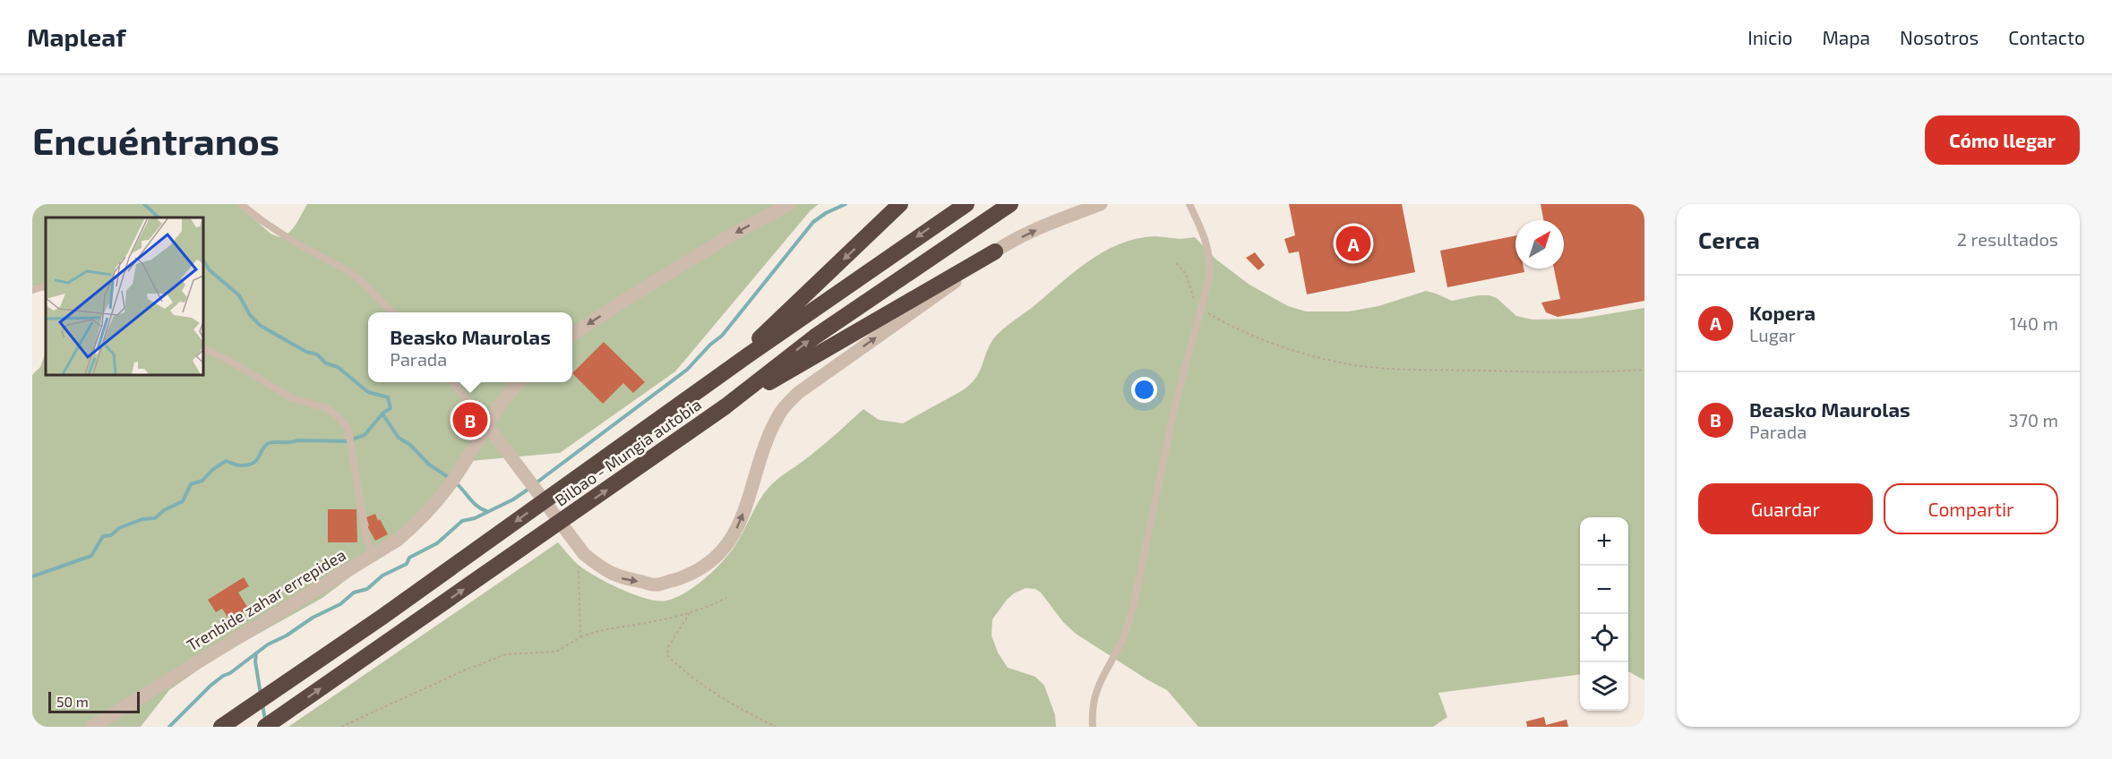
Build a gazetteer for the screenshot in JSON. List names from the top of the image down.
{
  "streets": {
    "highway": ["Bilbao - Mungia autobia"],
    "street": ["Trenbide zahar errepidea"]
  },
  "scale_bar": "50 m",
  "north": "top right",
  "page": {
    "header": "Mapleaf",
    "nav": [
      "Inicio",
      "Mapa",
      "Nosotros",
      "Contacto"
    ],
    "buttons": [
      "Cómo llegar",
      ["Guardar", "Compartir"]
    ],
    "title": "Encuéntranos",
    "heading": ["Cerca", "2 resultados"],
    "pins": ["A", "B"],
    "list": [
      {
        "mark": "A",
        "name": "Kopera",
        "note": "Lugar",
        "value": "140 m"
      },
      {
        "mark": "B",
        "name": "Beasko Maurolas",
        "note": "Parada",
        "value": "370 m"
      }
    ],
    "popup": ["Beasko Maurolas", "Parada"],
    "map_buttons": ["+", "−"],
    "scale": "50 m"
  }
}
